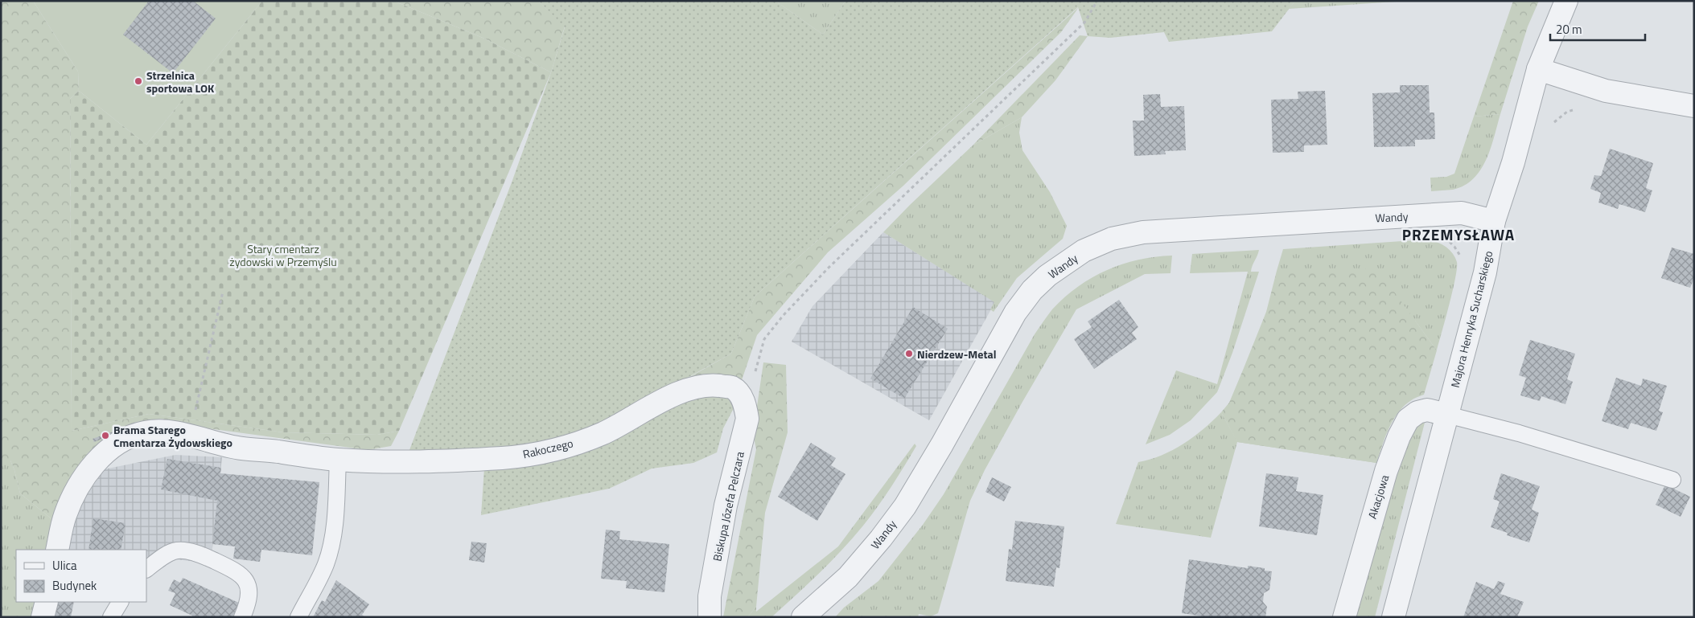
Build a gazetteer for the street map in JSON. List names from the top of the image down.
{
  "streets": {
    "street": [
      "Wandy",
      "Majora Henryka Sucharskiego",
      "Rakoczego",
      "Akacjowa",
      "Biskupa Józefa Pelczara"
    ]
  },
  "crossings": [
    ["Wandy", "Majora Henryka Sucharskiego"],
    ["Majora Henryka Sucharskiego", "Akacjowa"],
    ["Rakoczego", "Biskupa Józefa Pelczara"]
  ],
  "districts": ["PRZEMYSŁAWA"],
  "parks": ["Stary cmentarz żydowski w Przemyślu"],
  "places": ["Strzelnica sportowa LOK", "Nierdzew-Metal", "Brama Starego Cmentarza Żydowskiego"],
  "legend": ["Ulica", "Budynek"],
  "scale_bar": "20 m"
}
